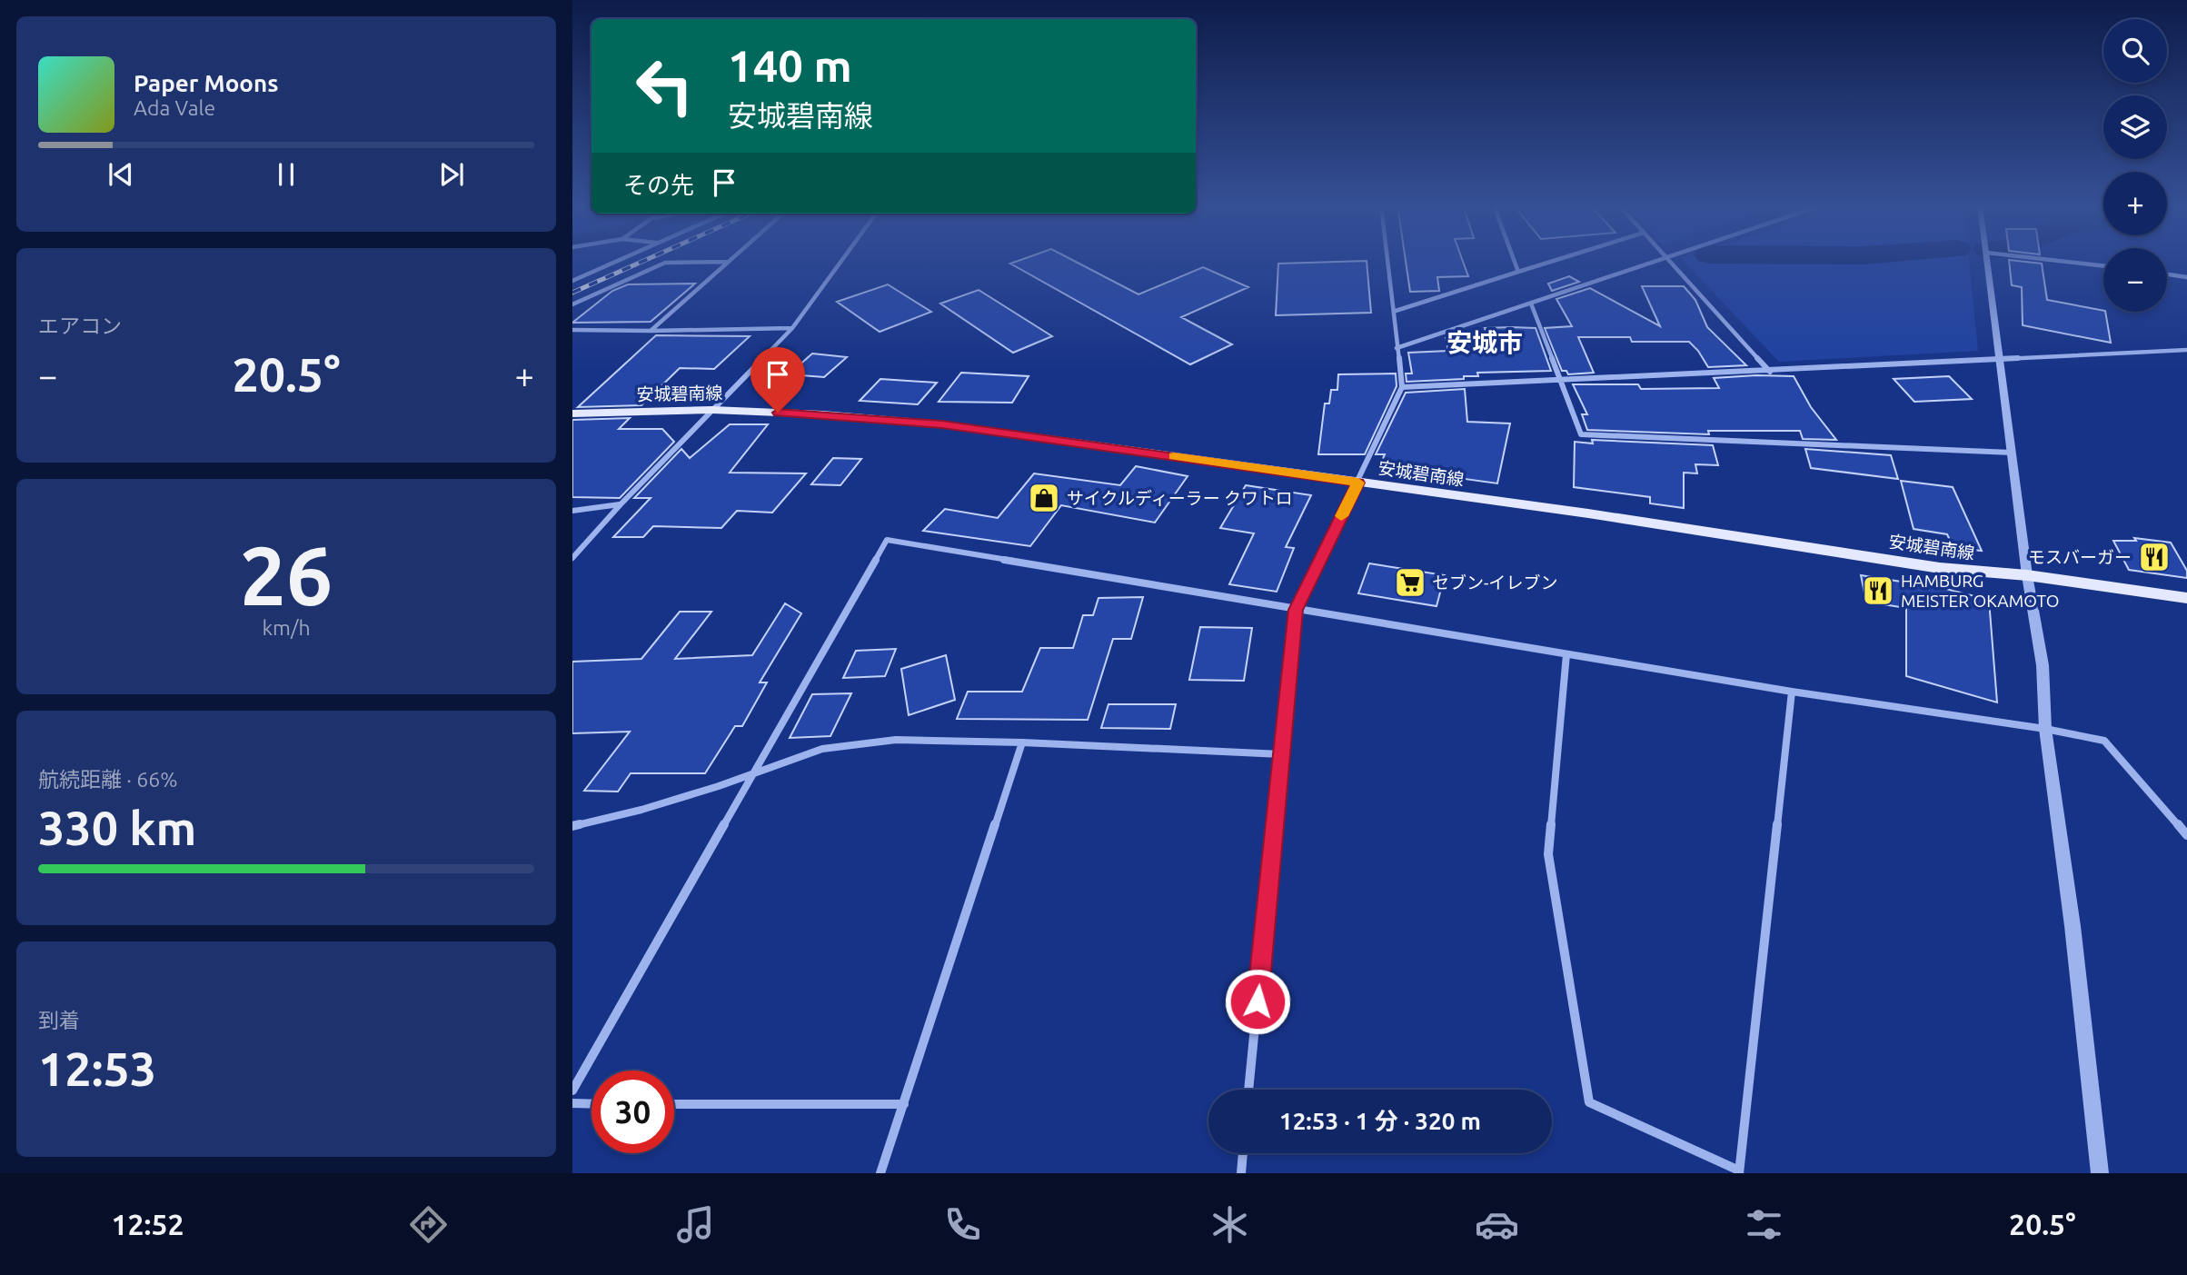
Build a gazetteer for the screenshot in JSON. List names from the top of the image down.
{
  "streets": {
    "main road": ["安城碧南線"]
  },
  "districts": ["安城市"],
  "places": {
    "shop": ["サイクルディーラー クワトロ"],
    "restaurant": ["モスバーガー", "HAMBURG MEISTER OKAMOTO"],
    "supermarket": ["セブン-イレブン"]
  },
  "page": {
    "map_buttons": ["+", "−"],
    "turn": ["140 m", "安城碧南線"],
    "song": ["Paper Moons", "Ada Vale"],
    "then": "その先",
    "tile": [
      "エアコン",
      ["26", "km/h"],
      ["航続距離 · 66%", "330 km"],
      ["到着", "12:53"]
    ],
    "heat": ["−", "20.5°", "+"],
    "limit": "30",
    "trip": "12:53 · 1 分 · 320 m",
    "tabs": ["12:52", "20.5°"]
  }
}
